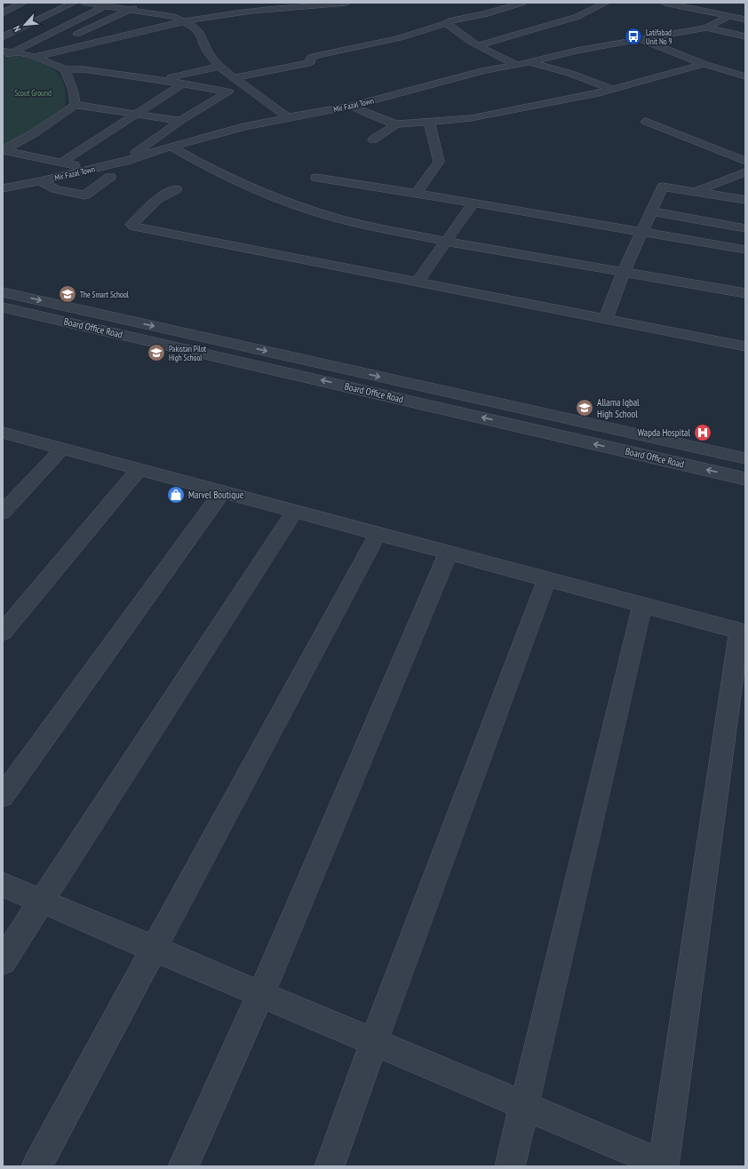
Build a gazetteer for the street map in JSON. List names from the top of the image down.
{
  "streets": {
    "street": ["Mir Fazal Town", "Board Office Road"]
  },
  "parks": ["Scout Ground"],
  "places": {
    "bus stop": ["Latifabad Unit No 9"],
    "school or university": ["The Smart School", "Pakistan Pilot High School", "Allama Iqbal High School"],
    "hospital": ["Wapda Hospital"],
    "shop": ["Marvel Boutique"]
  },
  "north": "bottom left"
}
